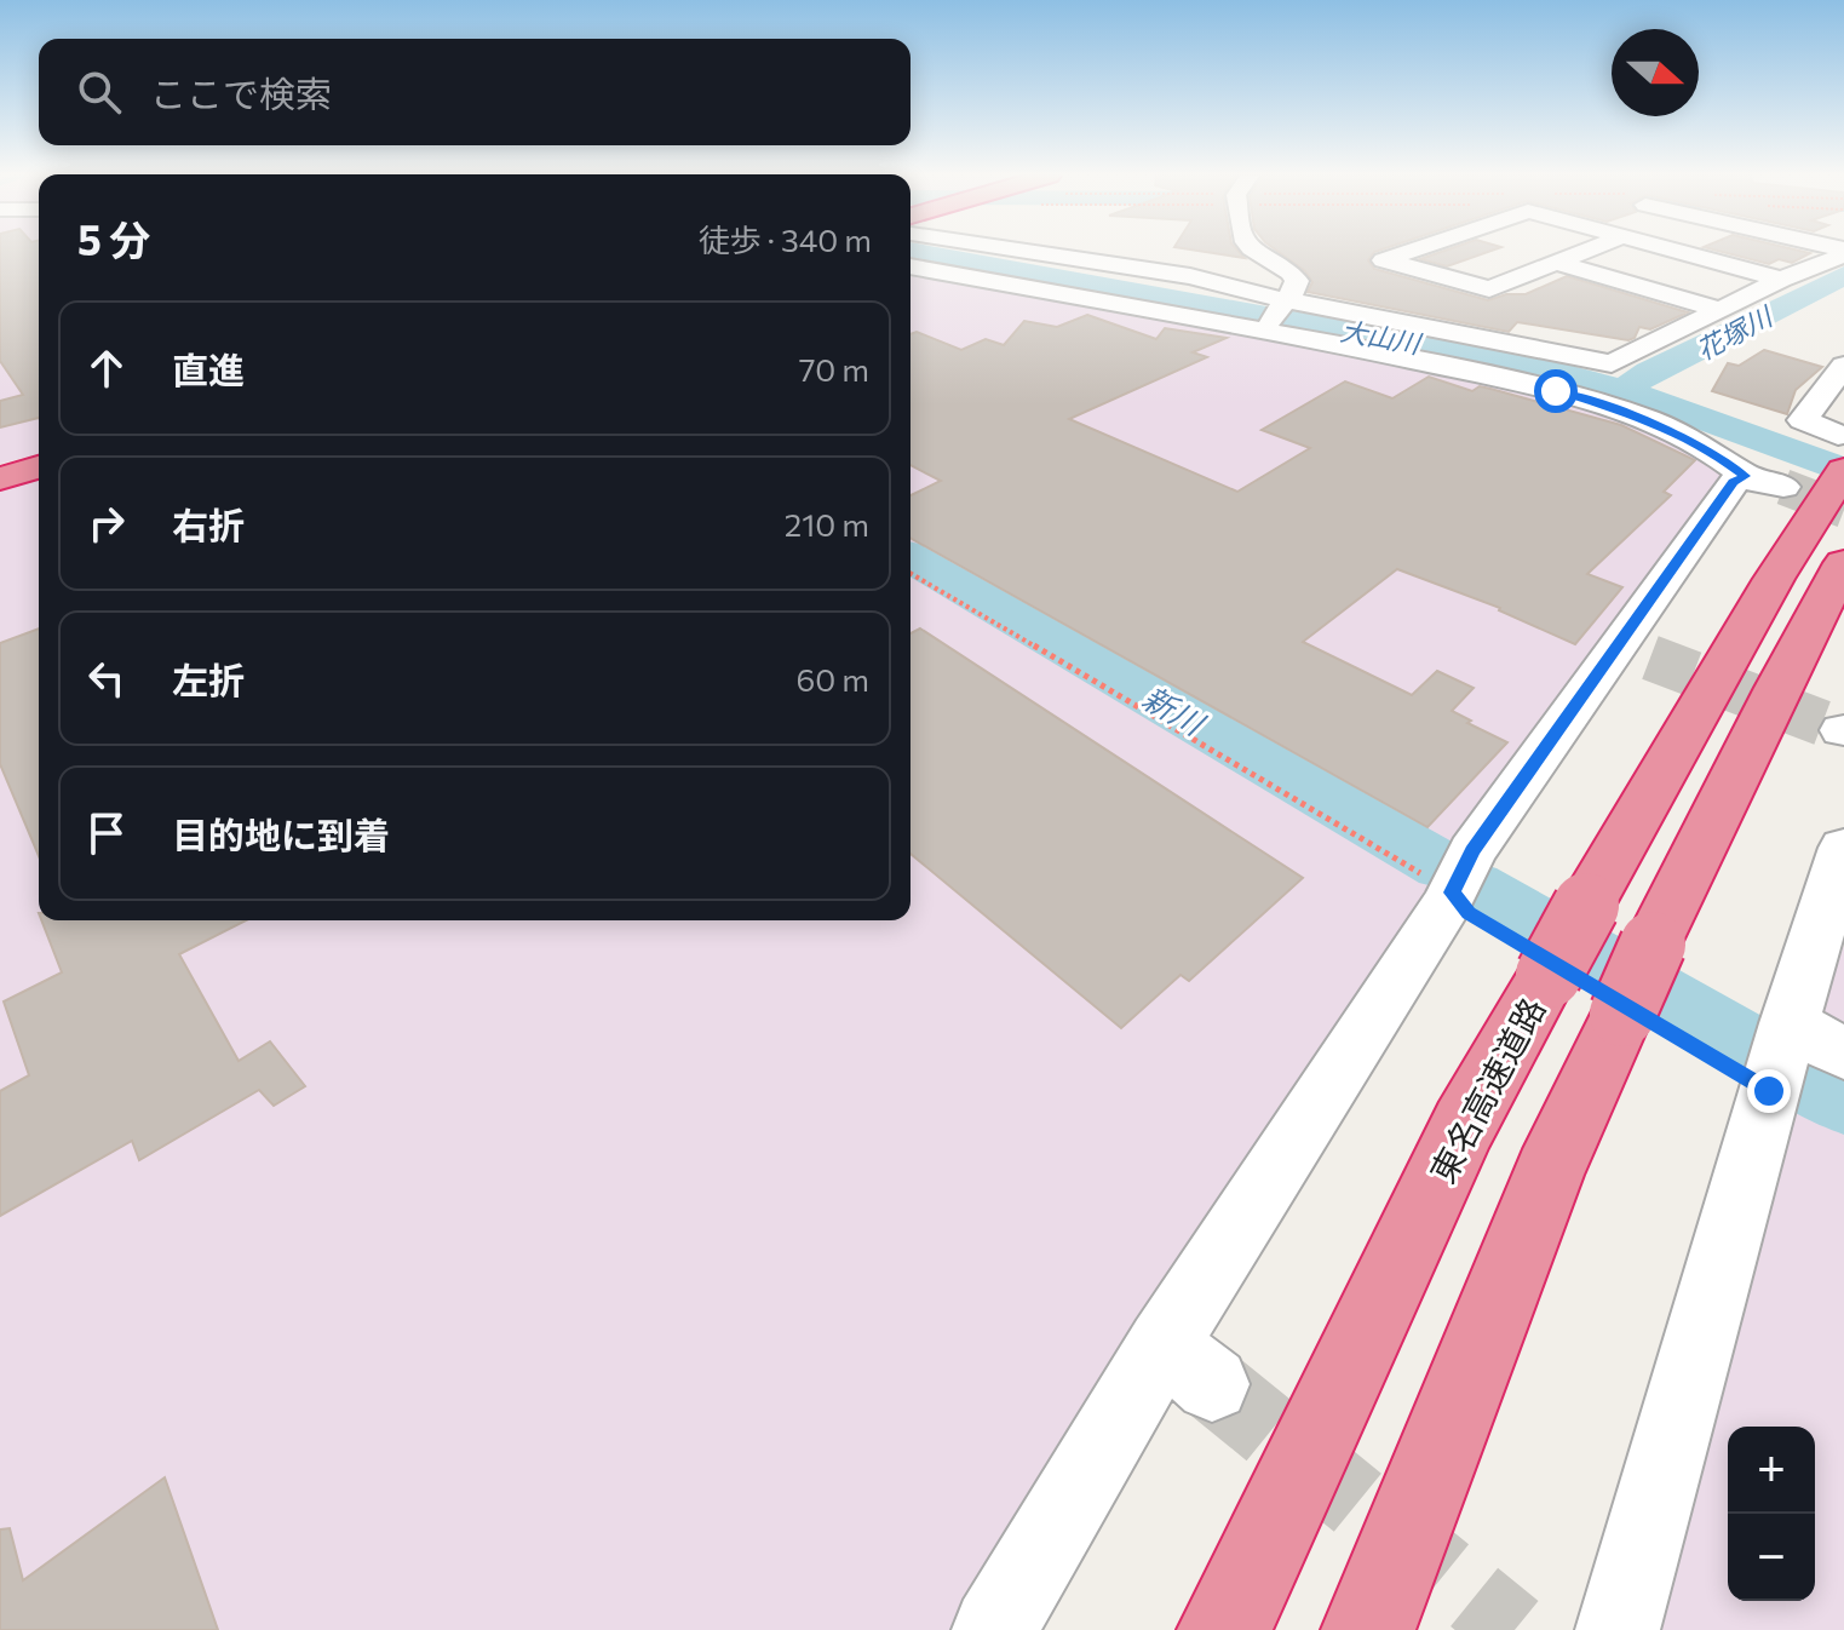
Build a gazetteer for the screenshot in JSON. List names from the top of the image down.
{
  "streets": {
    "highway": ["東名高速道路"]
  },
  "water": ["花塚川", "大山川", "新川"],
  "north": "right",
  "page": {
    "search": "ここで検索",
    "heading": ["5 分", "徒歩 · 340 m"],
    "list": [
      ["直進", "70 m"],
      ["右折", "210 m"],
      ["左折", "60 m"],
      "目的地に到着"
    ],
    "map_buttons": ["+", "−"]
  }
}
